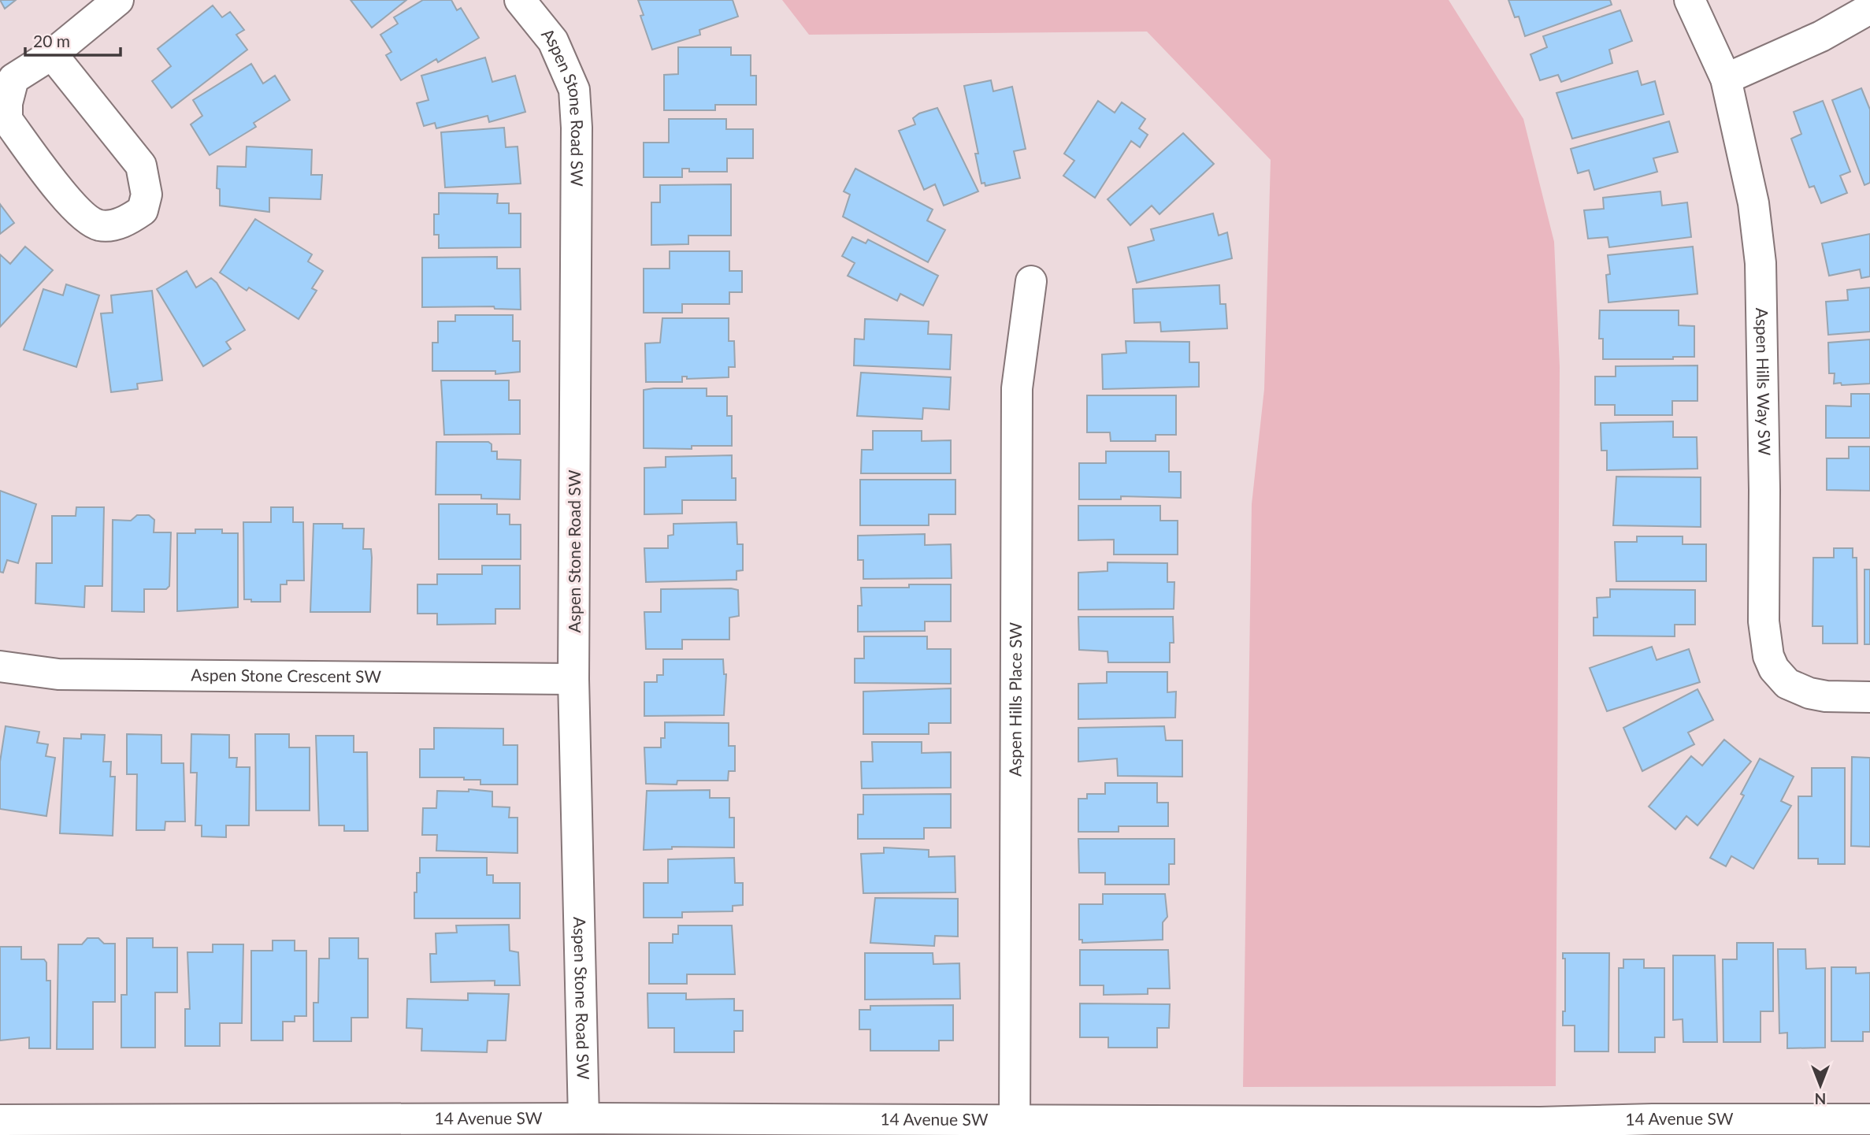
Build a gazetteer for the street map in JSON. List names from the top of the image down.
{
  "streets": {
    "street": [
      "Aspen Stone Road SW",
      "Aspen Hills Way SW",
      "Aspen Stone Crescent SW",
      "Aspen Hills Place SW",
      "14 Avenue SW"
    ]
  },
  "crossings": [
    ["Aspen Stone Road SW", "Aspen Stone Crescent SW"],
    ["Aspen Stone Road SW", "14 Avenue SW"],
    ["Aspen Hills Place SW", "14 Avenue SW"]
  ],
  "scale_bar": "20 m",
  "north": "bottom"
}
